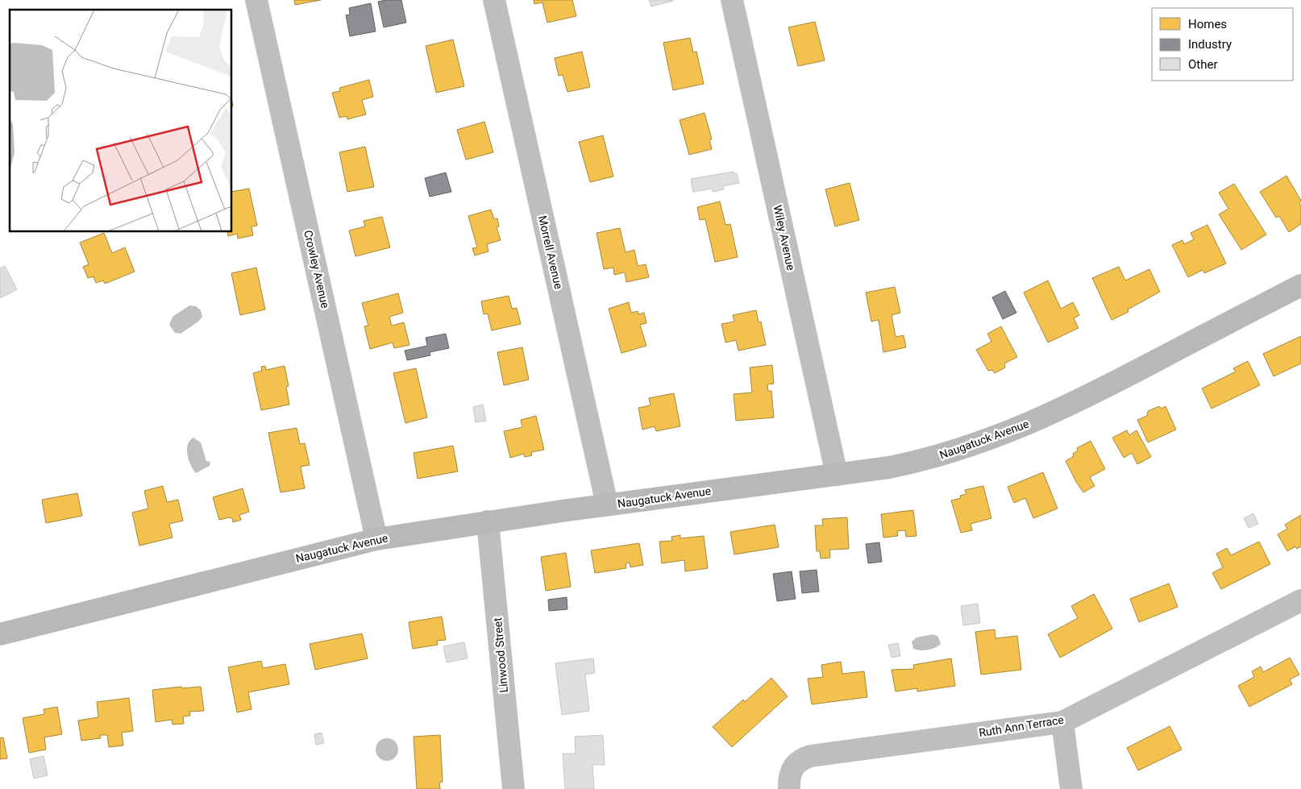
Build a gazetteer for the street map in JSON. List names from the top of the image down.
{
  "streets": {
    "main road": ["Naugatuck Avenue"],
    "street": [
      "Wiley Avenue",
      "Morrell Avenue",
      "Crowley Avenue",
      "Linwood Street",
      "Ruth Ann Terrace"
    ]
  },
  "crossings": [
    ["Wiley Avenue", "Naugatuck Avenue"],
    ["Morrell Avenue", "Naugatuck Avenue"],
    ["Crowley Avenue", "Naugatuck Avenue"],
    ["Naugatuck Avenue", "Linwood Street"]
  ],
  "legend": ["Homes", "Industry", "Other"]
}
